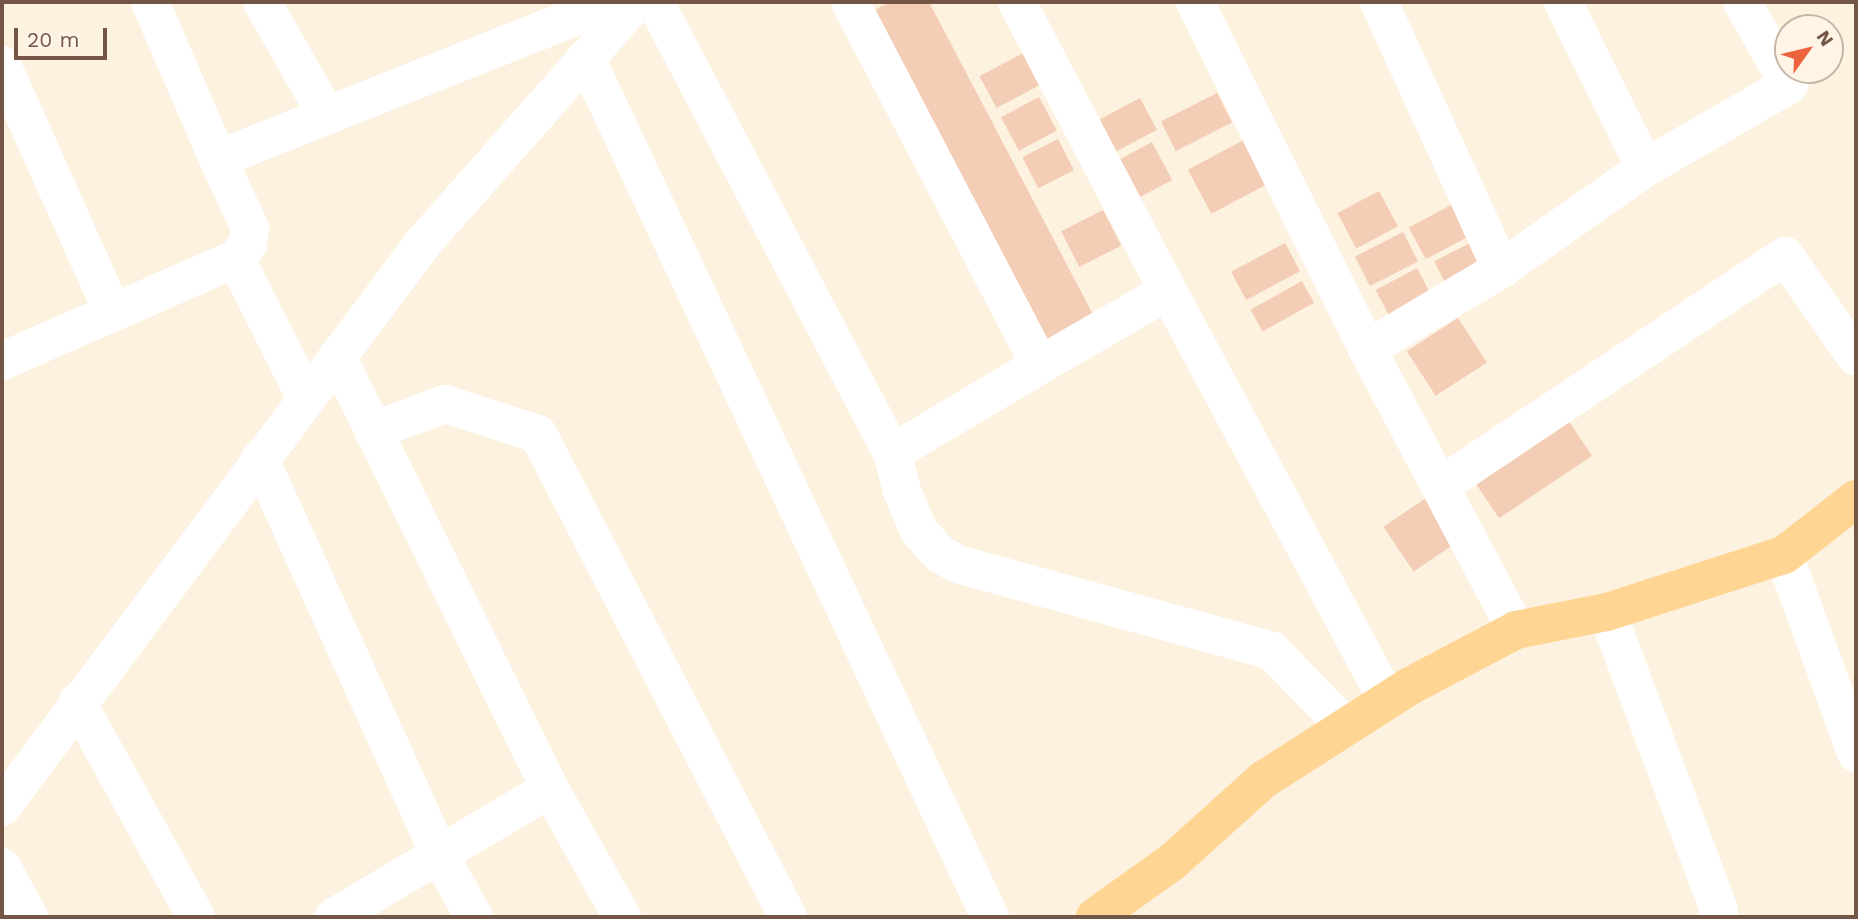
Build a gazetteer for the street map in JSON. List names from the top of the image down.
{
  "scale_bar": "20 m",
  "north": "top right"
}
